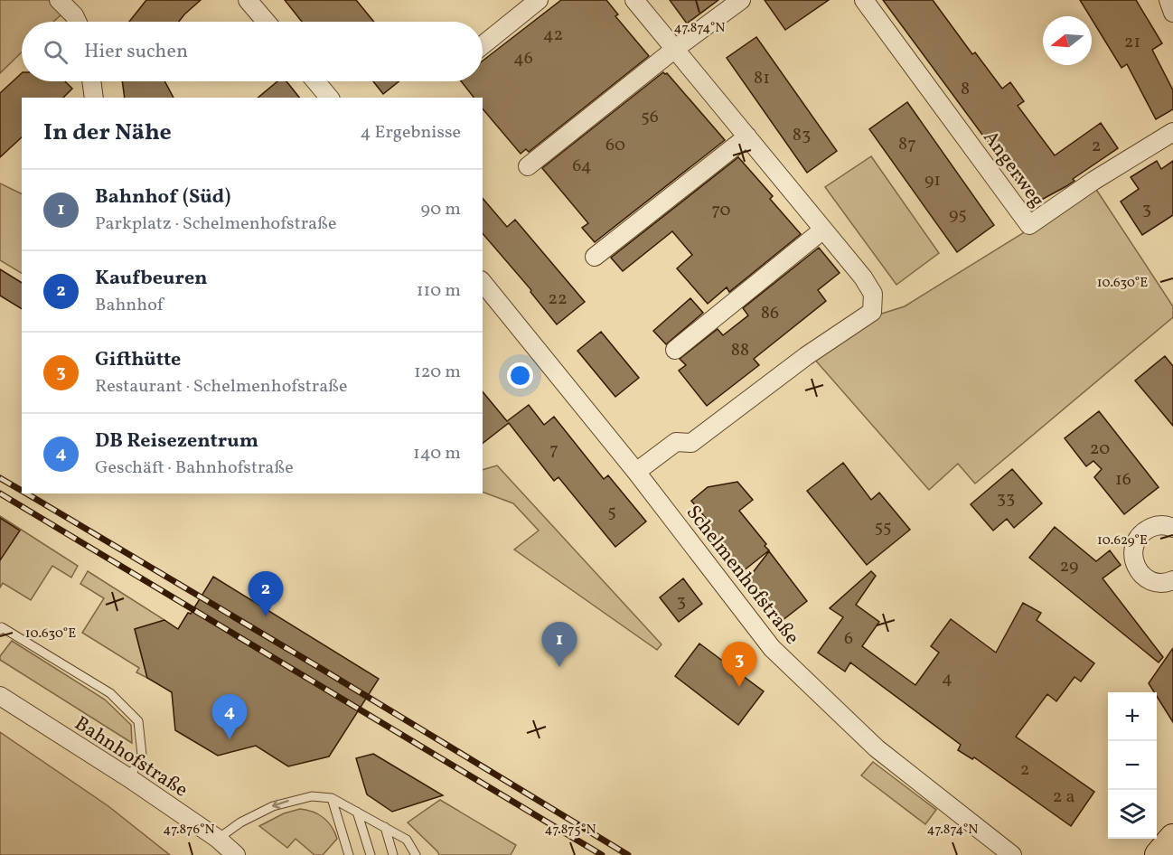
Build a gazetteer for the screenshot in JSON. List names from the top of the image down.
{
  "streets": {
    "street": ["Angerweg", "Schelmenhofstraße", "Bahnhofstraße"]
  },
  "house_numbers": [
    "42",
    "21",
    "46",
    "81",
    "8",
    "56",
    "83",
    "87",
    "60",
    "2",
    "64",
    "91",
    "3",
    "70",
    "95",
    "22",
    "86",
    "88",
    "20",
    "7",
    "16",
    "33",
    "5",
    "55",
    "29",
    "3",
    "6",
    "4",
    "2",
    "2 a"
  ],
  "north": "left",
  "page": {
    "search": "Hier suchen",
    "heading": ["In der Nähe", "4 Ergebnisse"],
    "list": [
      {
        "mark": "1",
        "name": "Bahnhof (Süd)",
        "note": "Parkplatz · Schelmenhofstraße",
        "value": "90 m"
      },
      {
        "mark": "2",
        "name": "Kaufbeuren",
        "note": "Bahnhof",
        "value": "110 m"
      },
      {
        "mark": "3",
        "name": "Gifthütte",
        "note": "Restaurant · Schelmenhofstraße",
        "value": "120 m"
      },
      {
        "mark": "4",
        "name": "DB Reisezentrum",
        "note": "Geschäft · Bahnhofstraße",
        "value": "140 m"
      }
    ],
    "pins": [
      "2",
      "1",
      "3",
      "4"
    ],
    "map_buttons": ["+", "−"]
  },
  "coordinates": [
    "47.874°N",
    "10.630°E",
    "10.629°E",
    "47.876°N",
    "47.875°N"
  ]
}
